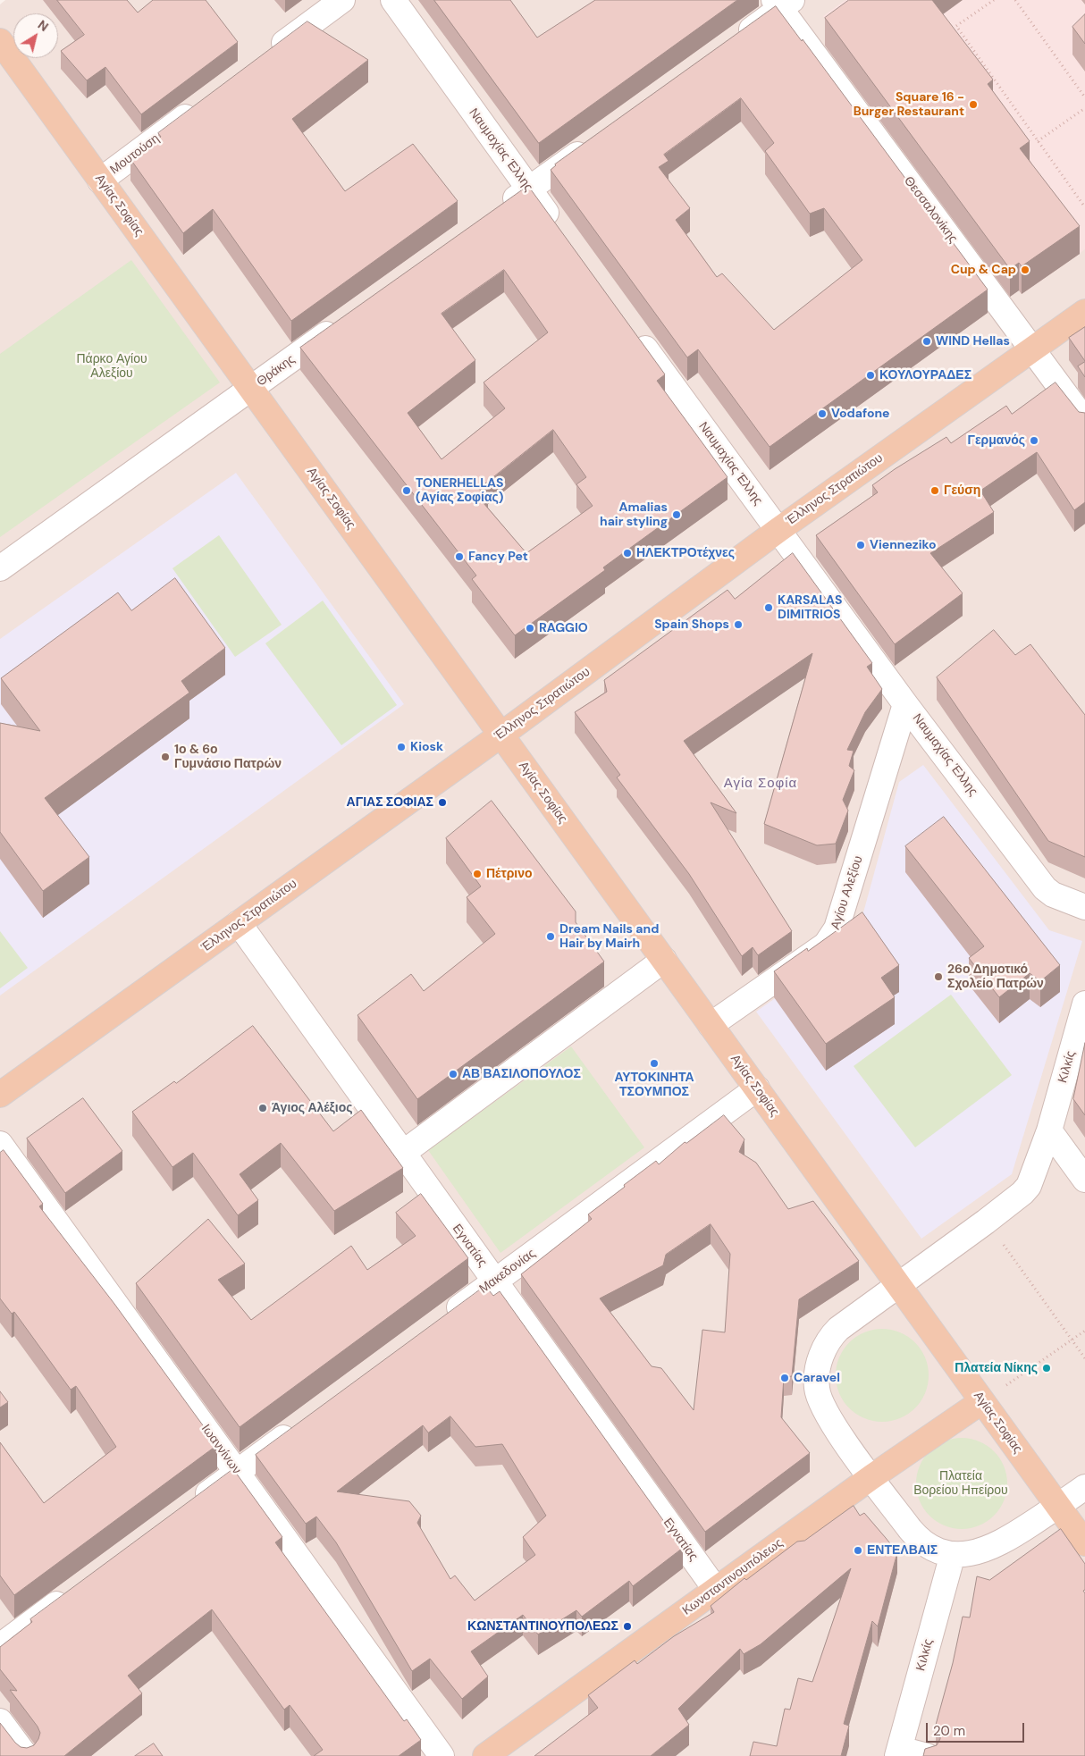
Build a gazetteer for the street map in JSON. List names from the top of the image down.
{
  "streets": {
    "main road": ["Αγίας Σοφίας", "Έλληνος Στρατιώτου", "Κωνσταντινουπόλεως"],
    "street": [
      "Ναυμαχίας Έλλης",
      "Μουτούση",
      "Θεσσαλονίκης",
      "Θράκης",
      "Αγίου Αλεξίου",
      "Κιλκίς",
      "Εγνατίας",
      "Μακεδονίας",
      "Ιωαννίνων"
    ]
  },
  "crossings": [
    ["Ναυμαχίας Έλλης", "Έλληνος Στρατιώτου"],
    ["Ναυμαχίας Έλλης", "Αγίου Αλεξίου"],
    ["Μουτούση", "Αγίας Σοφίας"],
    ["Αγίας Σοφίας", "Θράκης"],
    ["Αγίας Σοφίας", "Έλληνος Στρατιώτου"],
    ["Αγίας Σοφίας", "Αγίου Αλεξίου"],
    ["Αγίας Σοφίας", "Κιλκίς"],
    ["Αγίας Σοφίας", "Μακεδονίας"],
    ["Αγίας Σοφίας", "Κωνσταντινουπόλεως"],
    ["Θεσσαλονίκης", "Έλληνος Στρατιώτου"],
    ["Έλληνος Στρατιώτου", "Εγνατίας"],
    ["Κιλκίς", "Κωνσταντινουπόλεως"],
    ["Εγνατίας", "Μακεδονίας"],
    ["Εγνατίας", "Κωνσταντινουπόλεως"]
  ],
  "districts": ["Αγία Σοφία"],
  "parks": ["Πάρκο Αγίου Αλεξίου", "Πλατεία Βορείου Ηπείρου"],
  "places": [
    "Square 16 - Burger Restaurant",
    "Cup & Cap",
    "WIND Hellas",
    "ΚΟΥΛΟΥΡΑΔΕΣ",
    "Vodafone",
    "Γερμανός",
    "TONERHELLAS (Αγίας Σοφίας)",
    "Γεύση",
    "Amalias hair styling",
    "Vienneziko",
    "ΗΛΕΚΤΡΟτέχνες",
    "Fancy Pet",
    "KARSALAS DIMITRIOS",
    "Spain Shops",
    "RAGGIO",
    "Kiosk",
    "1ο & 6ο Γυμνάσιο Πατρών",
    "ΑΓΙΑΣ ΣΟΦΙΑΣ",
    "Πέτρινο",
    "Dream Nails and Hair by Mairh",
    "26ο Δημοτικό Σχολείο Πατρών",
    "ΑΥΤΟΚΙΝΗΤΑ ΤΣΟΥΜΠΟΣ",
    "ΑΒ ΒΑΣΙΛΟΠΟΥΛΟΣ",
    "Άγιος Αλέξιος",
    "Πλατεία Νίκης",
    "Caravel",
    "ΕΝΤΕΛΒΑΙΣ",
    "ΚΩΝΣΤΑΝΤΙΝΟΥΠΟΛΕΩΣ"
  ],
  "scale_bar": "20 m",
  "north": "top right"
}
